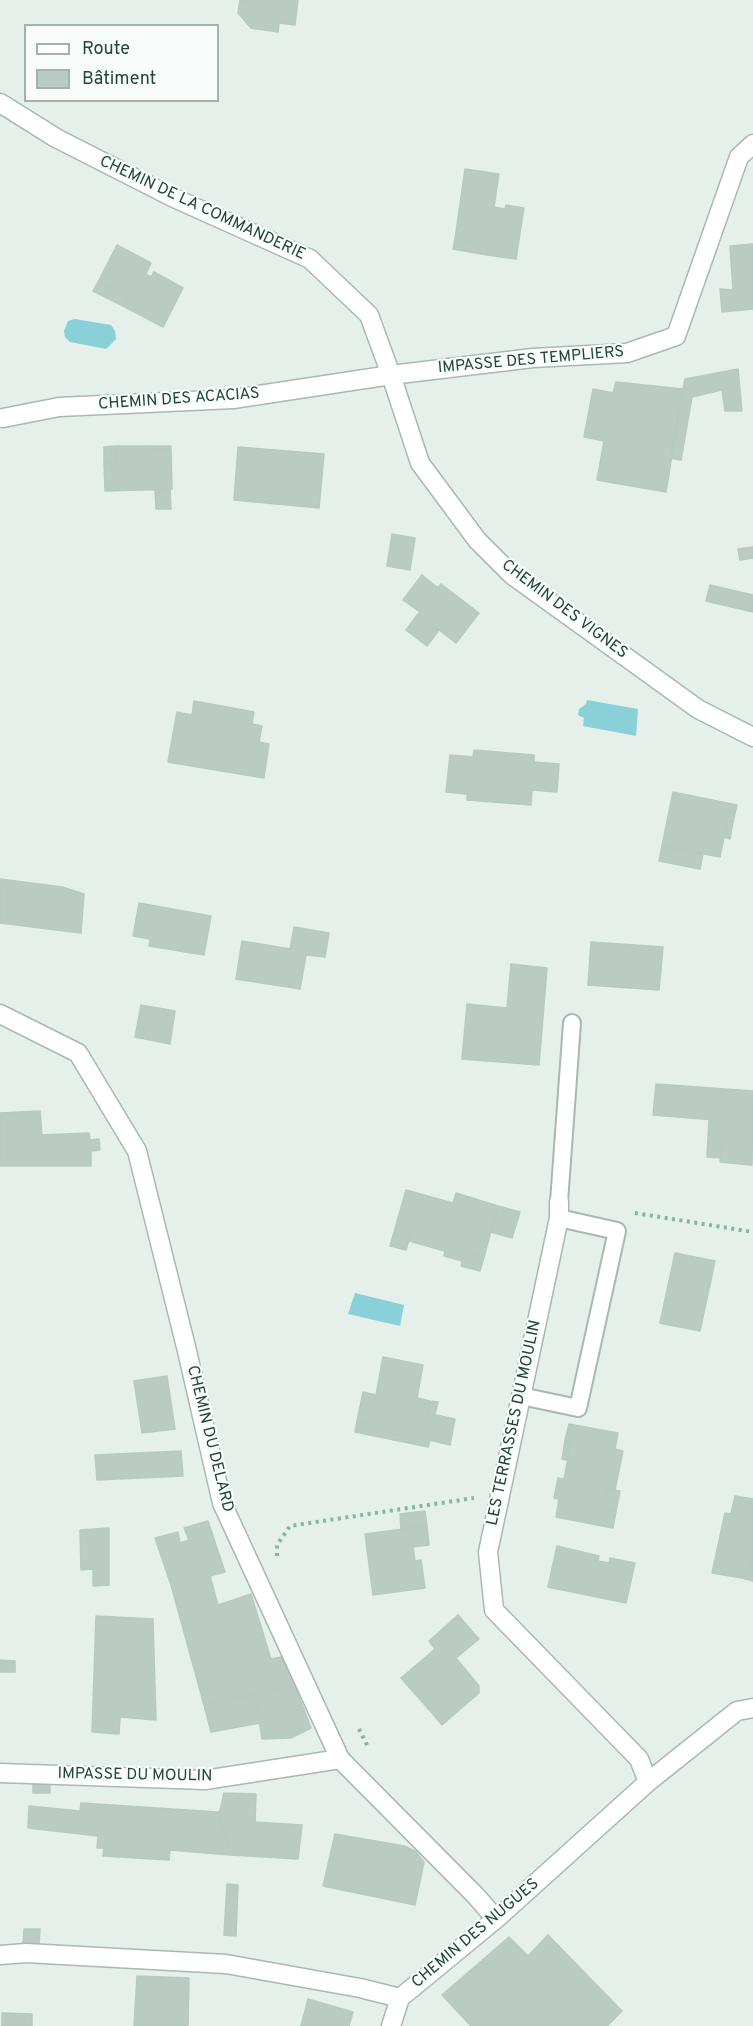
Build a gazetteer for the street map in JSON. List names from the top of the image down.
{
  "streets": {
    "street": [
      "CHEMIN DE LA COMMANDERIE",
      "IMPASSE DES TEMPLIERS",
      "CHEMIN DES ACACIAS",
      "CHEMIN DES VIGNES",
      "LES TERRASSES DU MOULIN",
      "CHEMIN DU DELARD",
      "IMPASSE DU MOULIN",
      "CHEMIN DES NUGUES"
    ]
  },
  "crossings": [
    ["CHEMIN DE LA COMMANDERIE", "IMPASSE DES TEMPLIERS"],
    ["CHEMIN DE LA COMMANDERIE", "CHEMIN DES ACACIAS"],
    ["CHEMIN DE LA COMMANDERIE", "CHEMIN DES VIGNES"],
    ["IMPASSE DES TEMPLIERS", "CHEMIN DES ACACIAS"],
    ["IMPASSE DES TEMPLIERS", "CHEMIN DES VIGNES"],
    ["CHEMIN DES ACACIAS", "CHEMIN DES VIGNES"],
    ["LES TERRASSES DU MOULIN", "CHEMIN DES NUGUES"],
    ["CHEMIN DU DELARD", "IMPASSE DU MOULIN"],
    ["CHEMIN DU DELARD", "CHEMIN DES NUGUES"]
  ],
  "legend": ["Route", "Bâtiment"]
}
